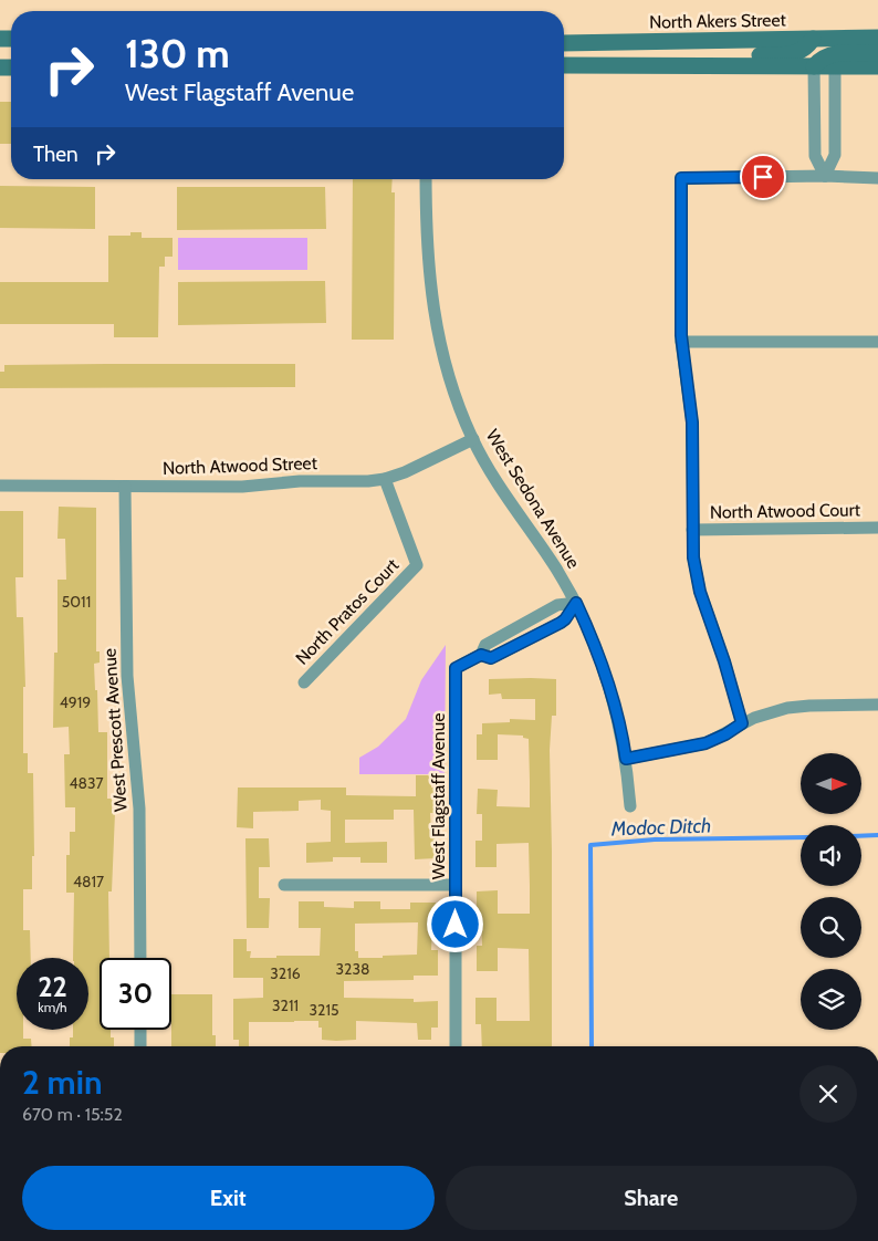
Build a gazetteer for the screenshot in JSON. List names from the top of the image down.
{
  "streets": {
    "main road": ["North Akers Street"],
    "street": [
      "North Atwood Street",
      "West Sedona Avenue",
      "North Atwood Court",
      "North Pratos Court",
      "West Prescott Avenue",
      "West Flagstaff Avenue"
    ]
  },
  "crossings": [
    ["North Atwood Street", "West Sedona Avenue"],
    ["North Atwood Street", "North Pratos Court"],
    ["North Atwood Street", "West Prescott Avenue"],
    ["West Sedona Avenue", "West Flagstaff Avenue"]
  ],
  "water": ["Modoc Ditch"],
  "house_numbers": [
    "5011",
    "4919",
    "4837",
    "4817",
    "3238",
    "3216",
    "3211",
    "3215"
  ],
  "north": "right",
  "page": {
    "turn": ["130 m", "West Flagstaff Avenue"],
    "then": "Then",
    "speed": "22 km/h",
    "limit": "30",
    "heading": ["2 min", "670 m · 15:52"],
    "buttons": ["Exit", "Share"]
  }
}
